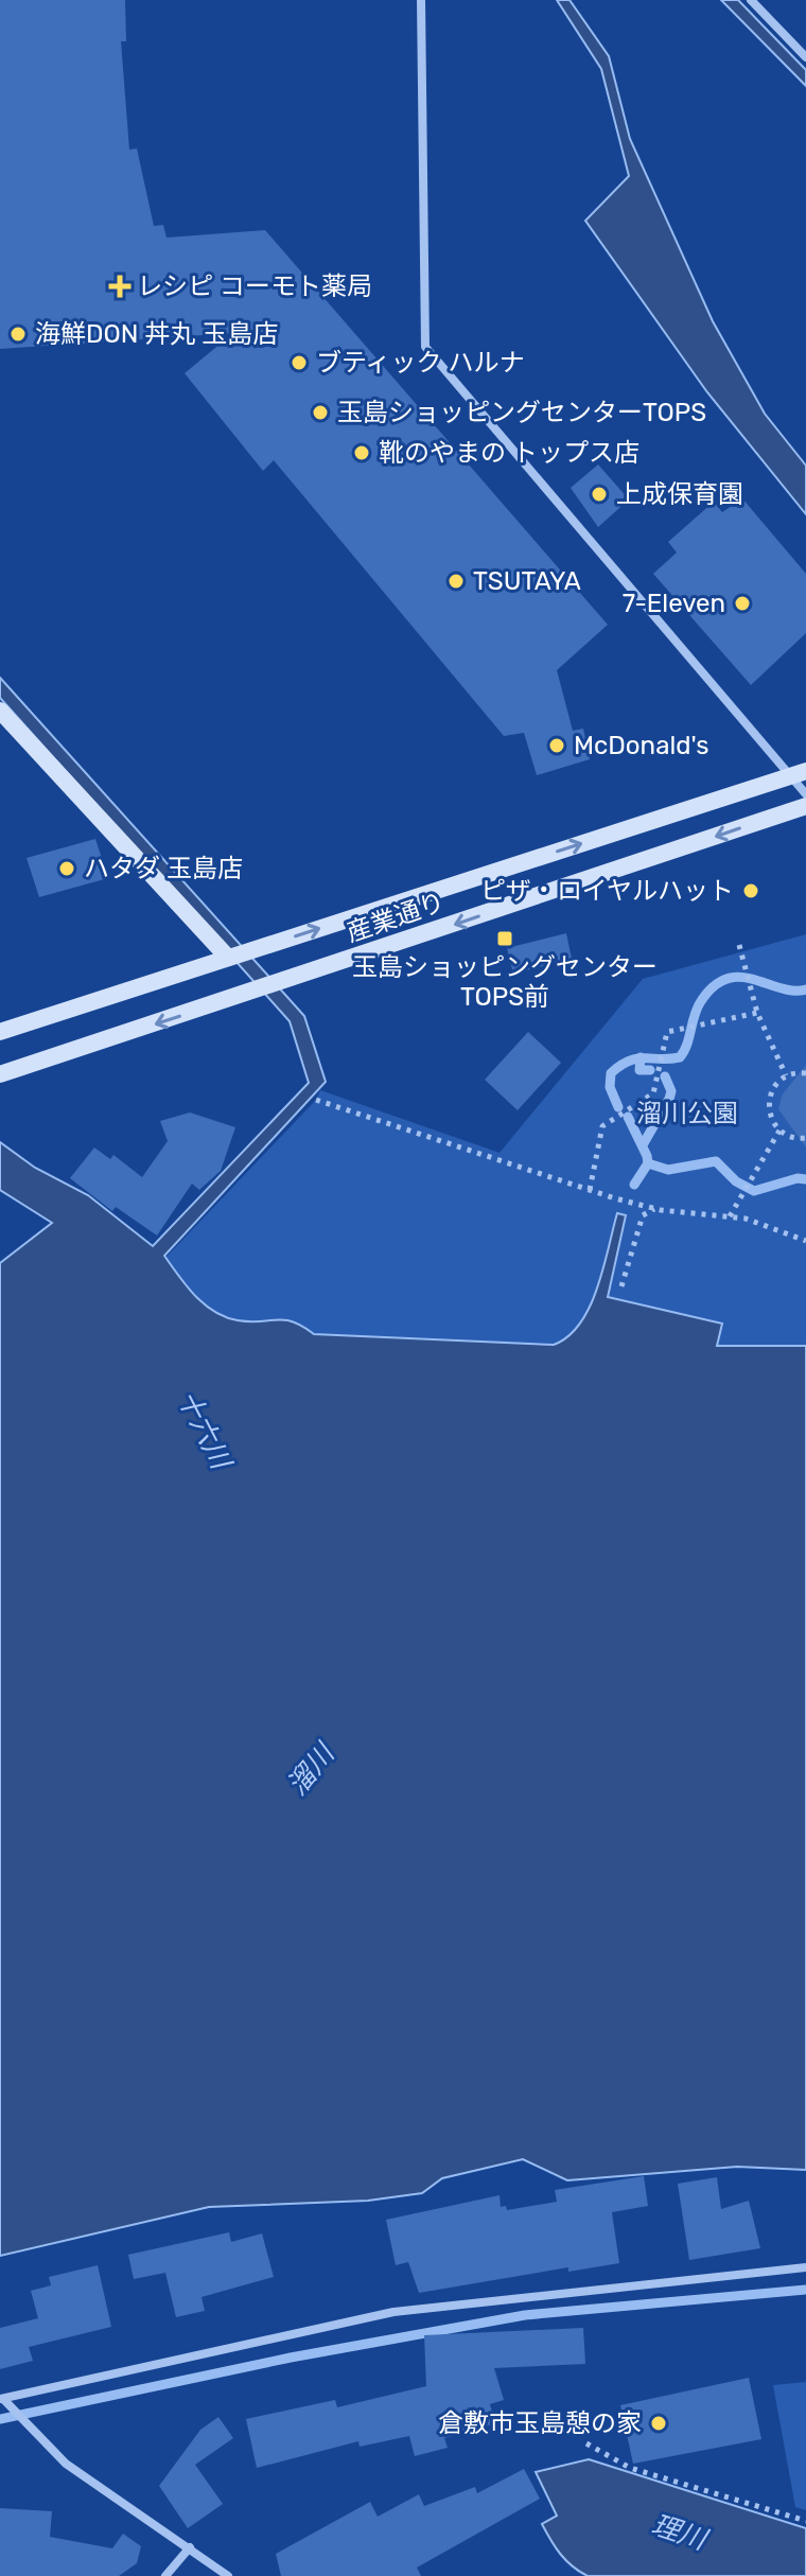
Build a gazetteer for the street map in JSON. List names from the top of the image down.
{
  "streets": {
    "street": ["産業通り"]
  },
  "water": ["十六川", "溜川", "理川"],
  "parks": ["溜川公園"],
  "places": {
    "health": ["レシピ コーモト薬局"],
    "other": [
      "海鮮DON 丼丸 玉島店",
      "ブティック ハルナ",
      "玉島ショッピングセンターTOPS",
      "靴のやまの トップス店",
      "上成保育園",
      "TSUTAYA",
      "7-Eleven",
      "McDonald's",
      "ハタダ 玉島店",
      "ピザ・ロイヤルハット",
      "倉敷市玉島憩の家"
    ],
    "transit": ["玉島ショッピングセンター TOPS前"]
  }
}
